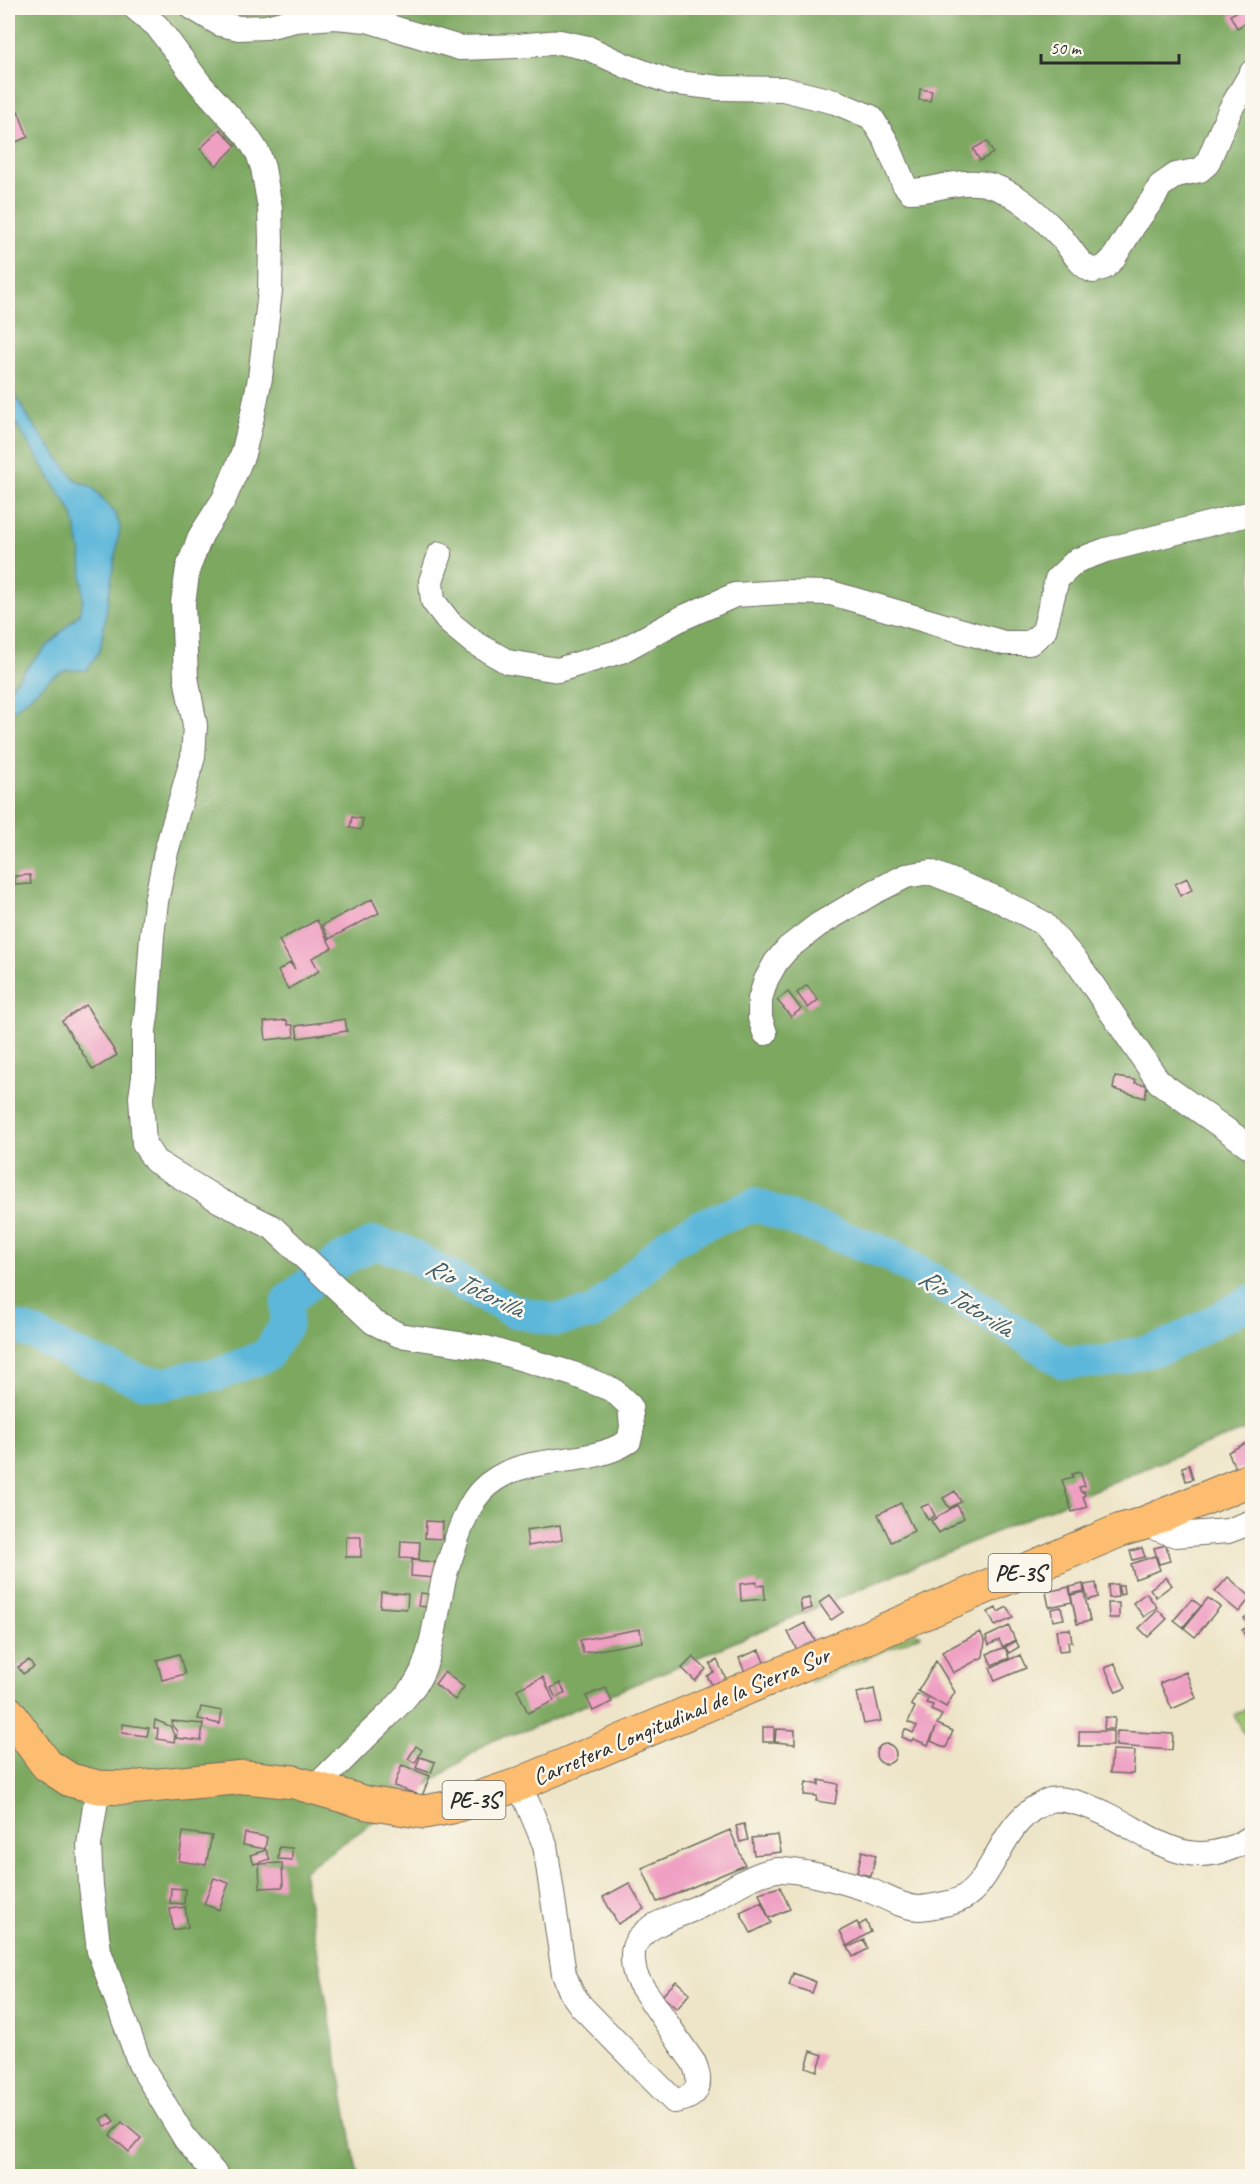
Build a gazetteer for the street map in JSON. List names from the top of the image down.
{
  "streets": {
    "highway": ["PE-3S", "Carretera Longitudinal de la Sierra Sur"]
  },
  "water": ["Rio Totorilla"],
  "scale_bar": "50 m"
}
